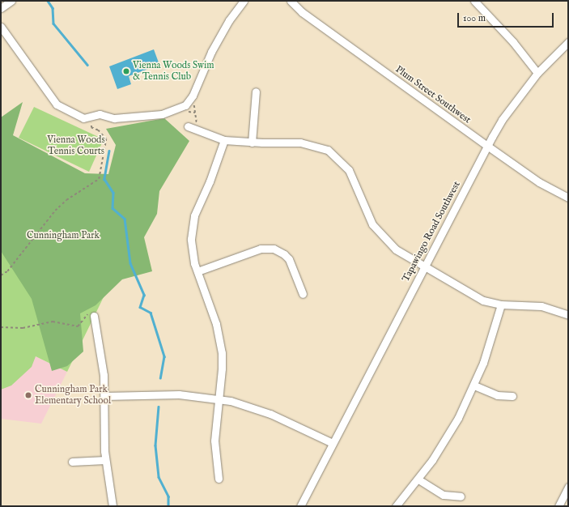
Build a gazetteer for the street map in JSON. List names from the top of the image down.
{
  "streets": {
    "street": ["Plum Street Southwest", "Tapawingo Road Southwest"]
  },
  "crossings": [
    ["Plum Street Southwest", "Tapawingo Road Southwest"]
  ],
  "parks": ["Vienna Woods Tennis Courts", "Cunningham Park"],
  "places": ["Vienna Woods Swim & Tennis Club", "Cunningham Park Elementary School"],
  "scale_bar": "100 m"
}
